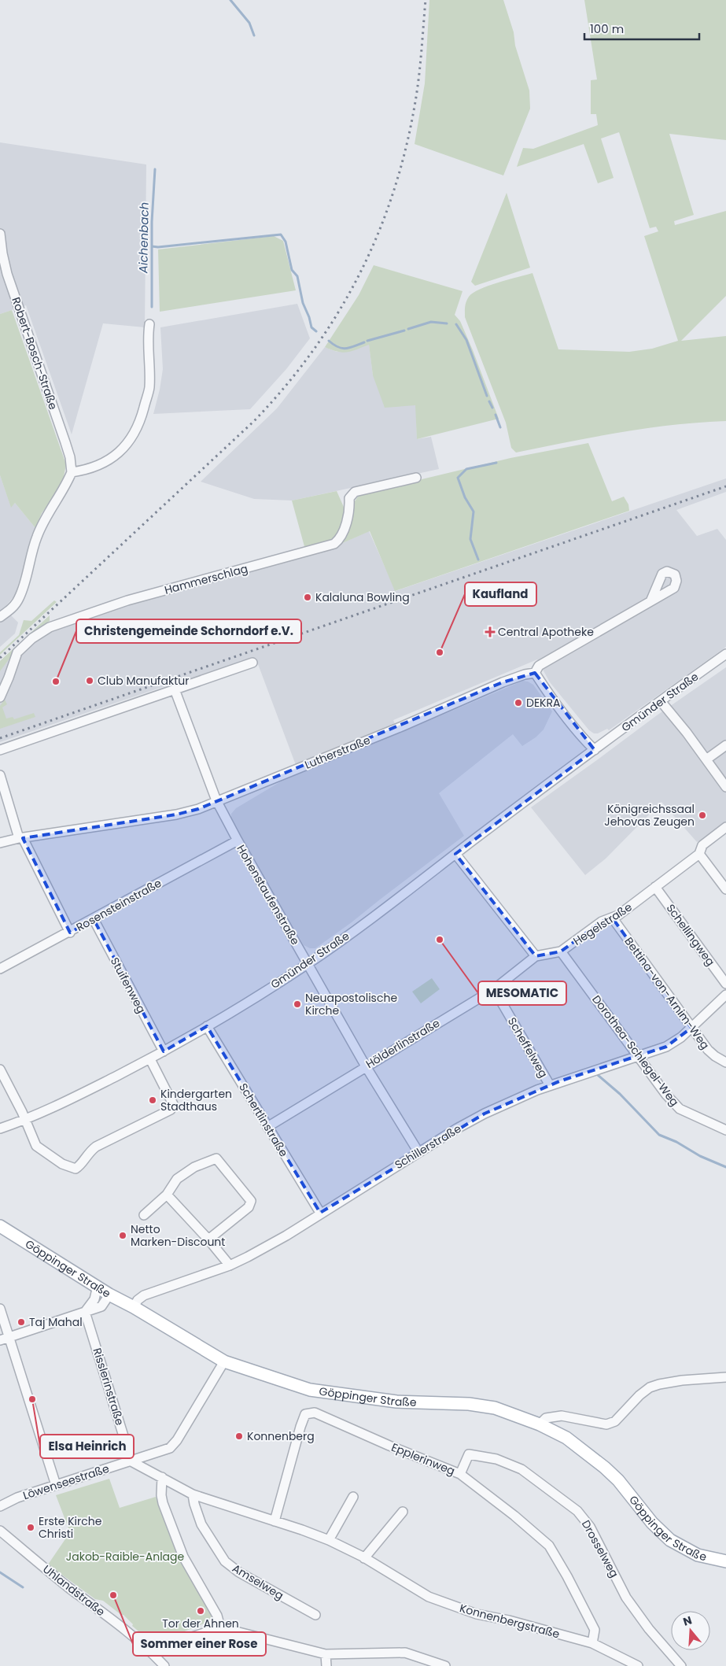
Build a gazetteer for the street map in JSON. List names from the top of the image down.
{
  "streets": {
    "main road": ["Göppinger Straße"],
    "street": [
      "Robert-Bosch-Straße",
      "Hammerschlag",
      "Gmünder Straße",
      "Lutherstraße",
      "Hohenstaufenstraße",
      "Rosensteinstraße",
      "Hegelstraße",
      "Schellingweg",
      "Stuifenweg",
      "Bettina-von-Arnim-Weg",
      "Hölderlinstraße",
      "Scheffelweg",
      "Dorothea-Schlegel-Weg",
      "Schertlinstraße",
      "Schillerstraße",
      "Risslerinstraße",
      "Epplerinweg",
      "Löwenseestraße",
      "Drosselweg",
      "Amselweg",
      "Uhlandstraße",
      "Konnenbergstraße"
    ]
  },
  "crossings": [
    ["Gmünder Straße", "Hohenstaufenstraße"],
    ["Gmünder Straße", "Stuifenweg"],
    ["Gmünder Straße", "Schertlinstraße"],
    ["Lutherstraße", "Hohenstaufenstraße"],
    ["Hohenstaufenstraße", "Rosensteinstraße"],
    ["Hohenstaufenstraße", "Hölderlinstraße"],
    ["Hohenstaufenstraße", "Schillerstraße"],
    ["Rosensteinstraße", "Stuifenweg"],
    ["Hegelstraße", "Schellingweg"],
    ["Hegelstraße", "Bettina-von-Arnim-Weg"],
    ["Hegelstraße", "Hölderlinstraße"],
    ["Hegelstraße", "Dorothea-Schlegel-Weg"],
    ["Bettina-von-Arnim-Weg", "Schillerstraße"],
    ["Hölderlinstraße", "Scheffelweg"],
    ["Hölderlinstraße", "Schertlinstraße"],
    ["Scheffelweg", "Schillerstraße"],
    ["Dorothea-Schlegel-Weg", "Schillerstraße"],
    ["Schertlinstraße", "Schillerstraße"],
    ["Schillerstraße", "Göppinger Straße"],
    ["Göppinger Straße", "Löwenseestraße"],
    ["Risslerinstraße", "Löwenseestraße"],
    ["Risslerinstraße", "Konnenbergstraße"],
    ["Epplerinweg", "Drosselweg"],
    ["Epplerinweg", "Konnenbergstraße"],
    ["Löwenseestraße", "Konnenbergstraße"],
    ["Amselweg", "Konnenbergstraße"]
  ],
  "water": ["Aichenbach"],
  "parks": ["Jakob-Raible-Anlage"],
  "places": {
    "other": [
      "Kalaluna Bowling",
      "Kaufland",
      "Club Manufaktur",
      "Christengemeinde Schorndorf e.V.",
      "DEKRA",
      "Königreichssaal Jehovas Zeugen",
      "MESOMATIC",
      "Neuapostolische Kirche",
      "Kindergarten Stadthaus",
      "Netto Marken-Discount",
      "Taj Mahal",
      "Elsa Heinrich",
      "Konnenberg",
      "Erste Kirche Christi",
      "Sommer einer Rose",
      "Tor der Ahnen"
    ],
    "health": ["Central Apotheke"]
  },
  "scale_bar": "100 m",
  "north": "top"
}
